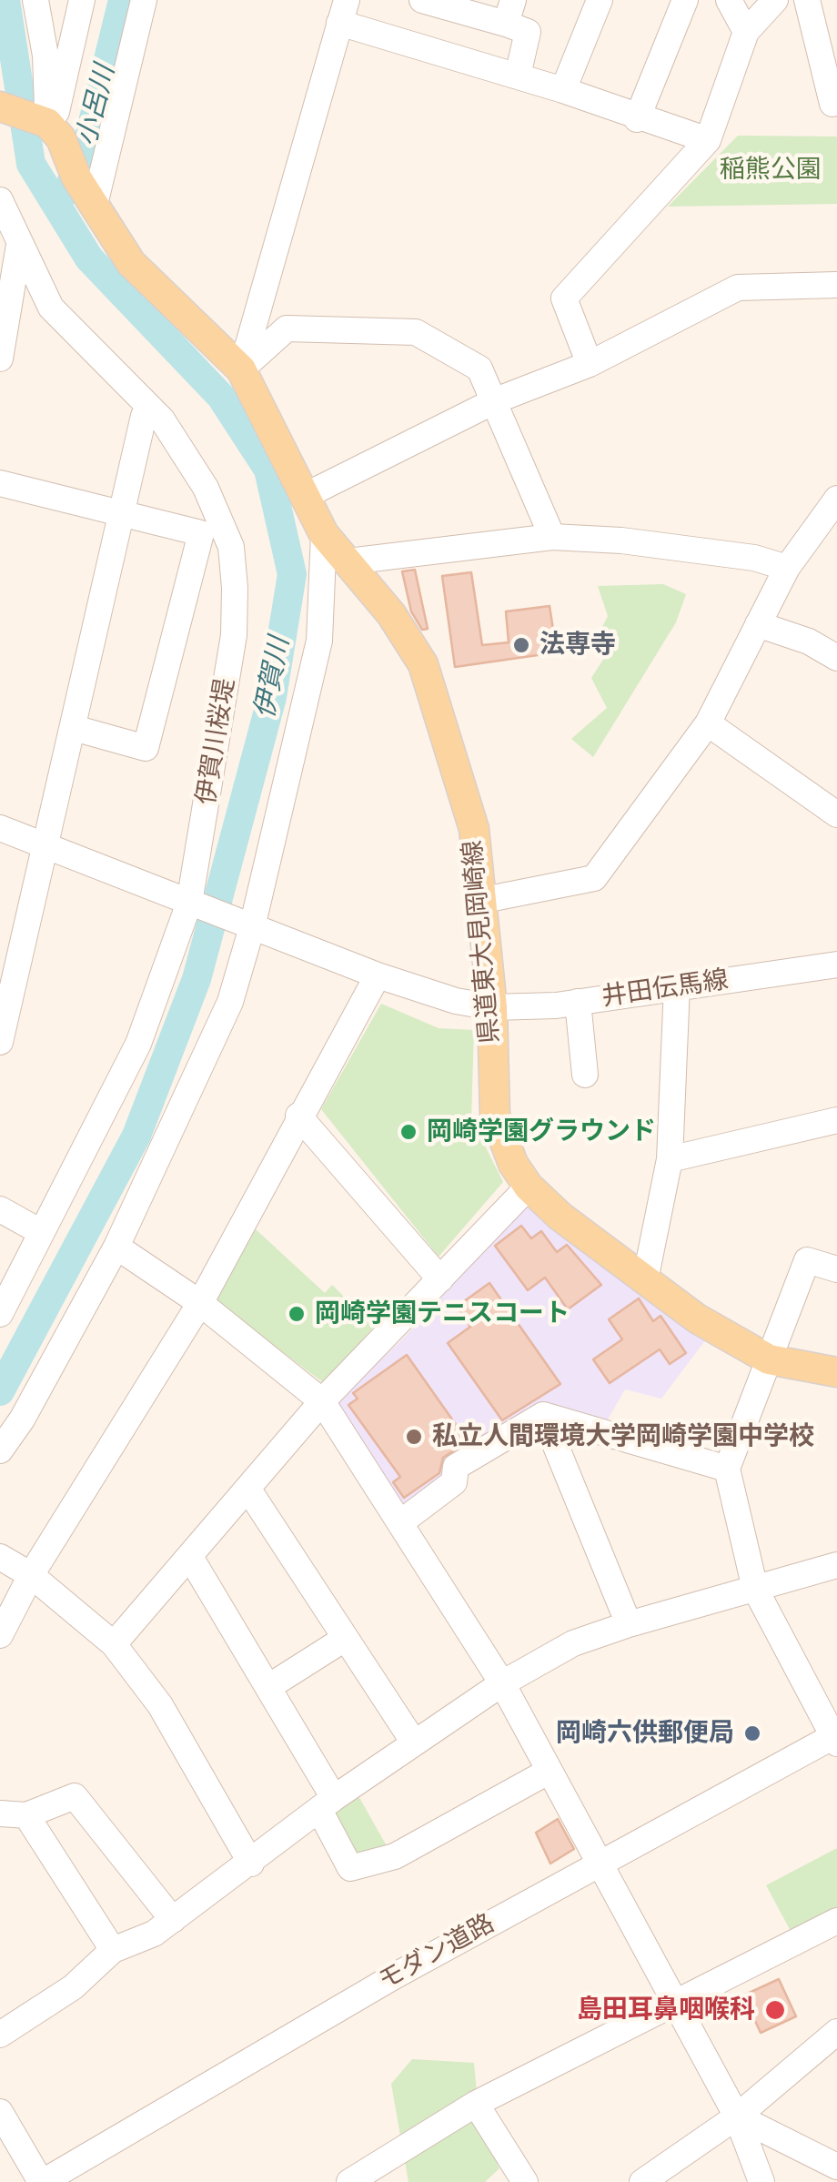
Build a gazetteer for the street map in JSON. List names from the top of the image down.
{
  "streets": {
    "main road": ["県道東大見岡崎線"],
    "street": ["伊賀川桜堤", "井田伝馬線", "モダン道路"]
  },
  "crossings": [
    ["伊賀川桜堤", "井田伝馬線"],
    ["県道東大見岡崎線", "井田伝馬線"]
  ],
  "water": ["小呂川", "伊賀川"],
  "parks": ["稲熊公園"],
  "places": [
    "法専寺",
    "岡崎学園グラウンド",
    "岡崎学園テニスコート",
    "私立人間環境大学岡崎学園中学校",
    "岡崎六供郵便局",
    "島田耳鼻咽喉科"
  ]
}
